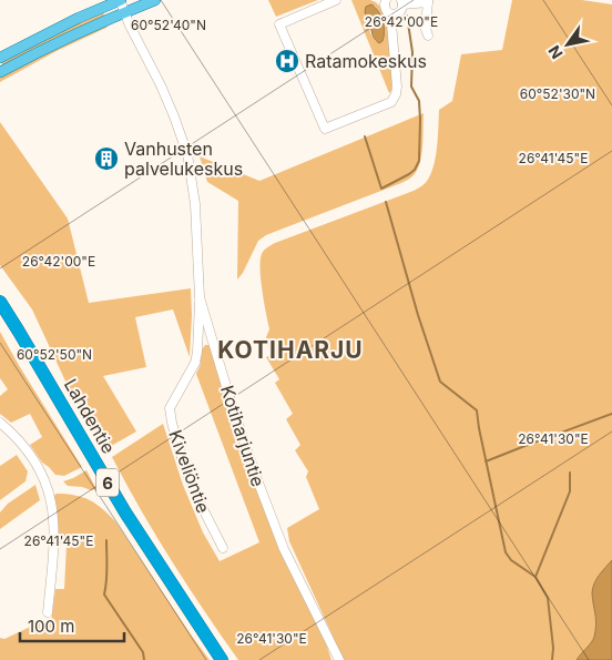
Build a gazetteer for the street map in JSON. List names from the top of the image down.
{
  "streets": {
    "highway": ["Lahdentie", "6"],
    "street": ["Kotiharjuntie", "Kiveliöntie"]
  },
  "crossings": [
    ["Kotiharjuntie", "Kiveliöntie"]
  ],
  "districts": ["KOTIHARJU"],
  "places": {
    "hospital": ["Ratamokeskus"],
    "building": ["Vanhusten palvelukeskus"]
  },
  "scale_bar": "100 m",
  "north": "bottom left",
  "coordinates": [
    "26°42'00\"E",
    "60°52'40\"N",
    "60°52'30\"N",
    "26°41'45\"E",
    "60°52'50\"N",
    "26°41'30\"E"
  ]
}
